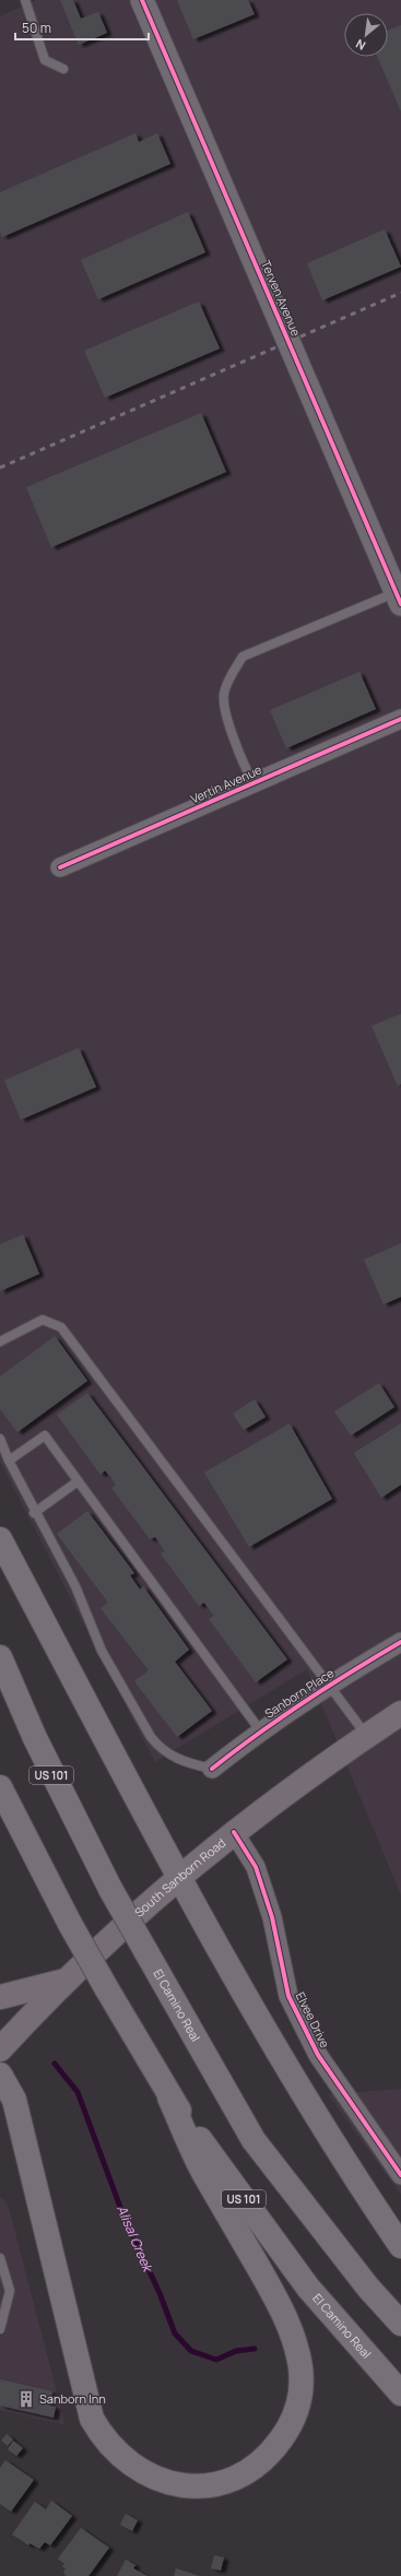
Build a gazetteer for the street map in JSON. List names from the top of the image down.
{
  "streets": {
    "highway": ["US 101", "South Sanborn Road", "El Camino Real"],
    "street": [
      "Terven Avenue",
      "Vertin Avenue",
      "Sanborn Place",
      "Elvee Drive"
    ]
  },
  "crossings": [
    ["South Sanborn Road", "Elvee Drive"]
  ],
  "water": ["Alisal Creek"],
  "places": {
    "building": ["Sanborn Inn"]
  },
  "scale_bar": "50 m",
  "north": "bottom left"
}
